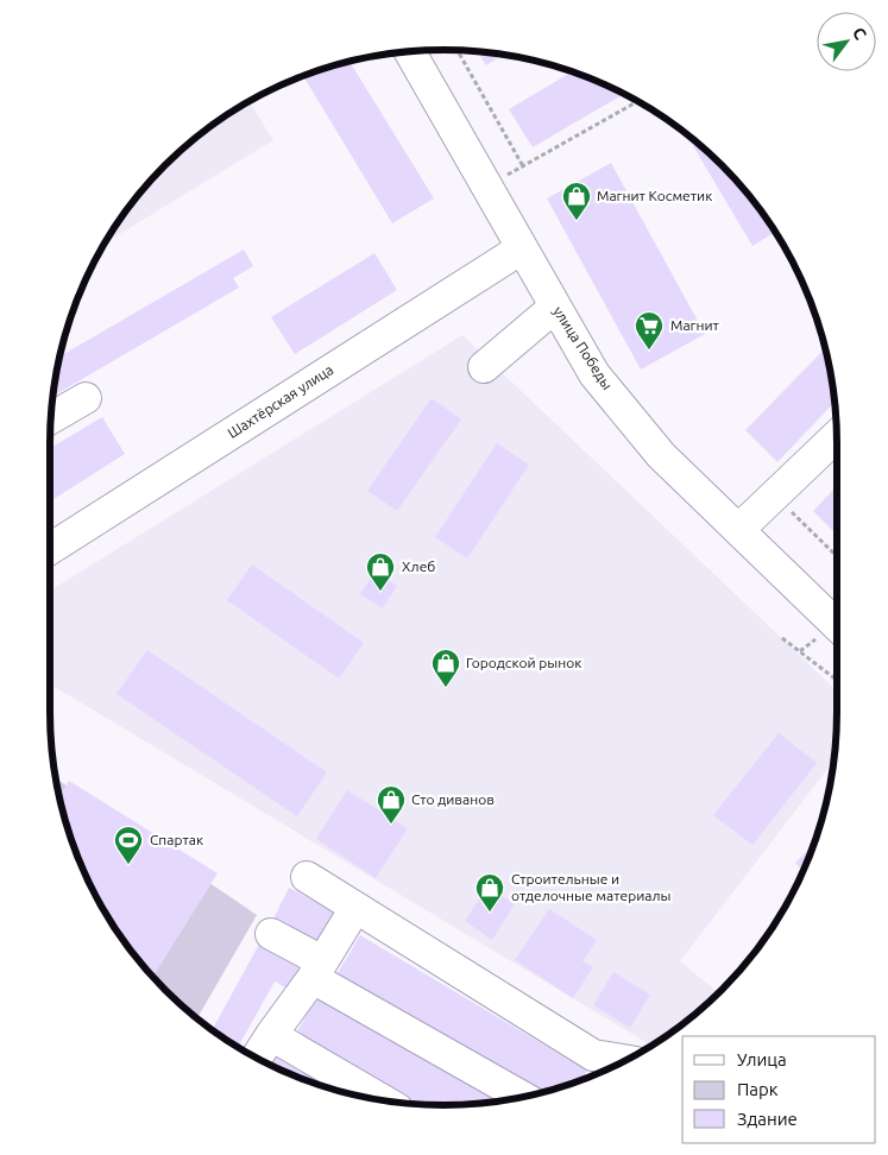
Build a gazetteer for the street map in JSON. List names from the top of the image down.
{
  "streets": {
    "street": ["улица Победы", "Шахтёрская улица"]
  },
  "crossings": [
    ["улица Победы", "Шахтёрская улица"]
  ],
  "places": {
    "shop": [
      "Магнит Косметик",
      "Хлеб",
      "Городской рынок",
      "Сто диванов",
      "Строительные и отделочные материалы"
    ],
    "supermarket": ["Магнит"],
    "sports": ["Спартак"]
  },
  "legend": ["Улица", "Парк", "Здание"],
  "north": "top right"
}
